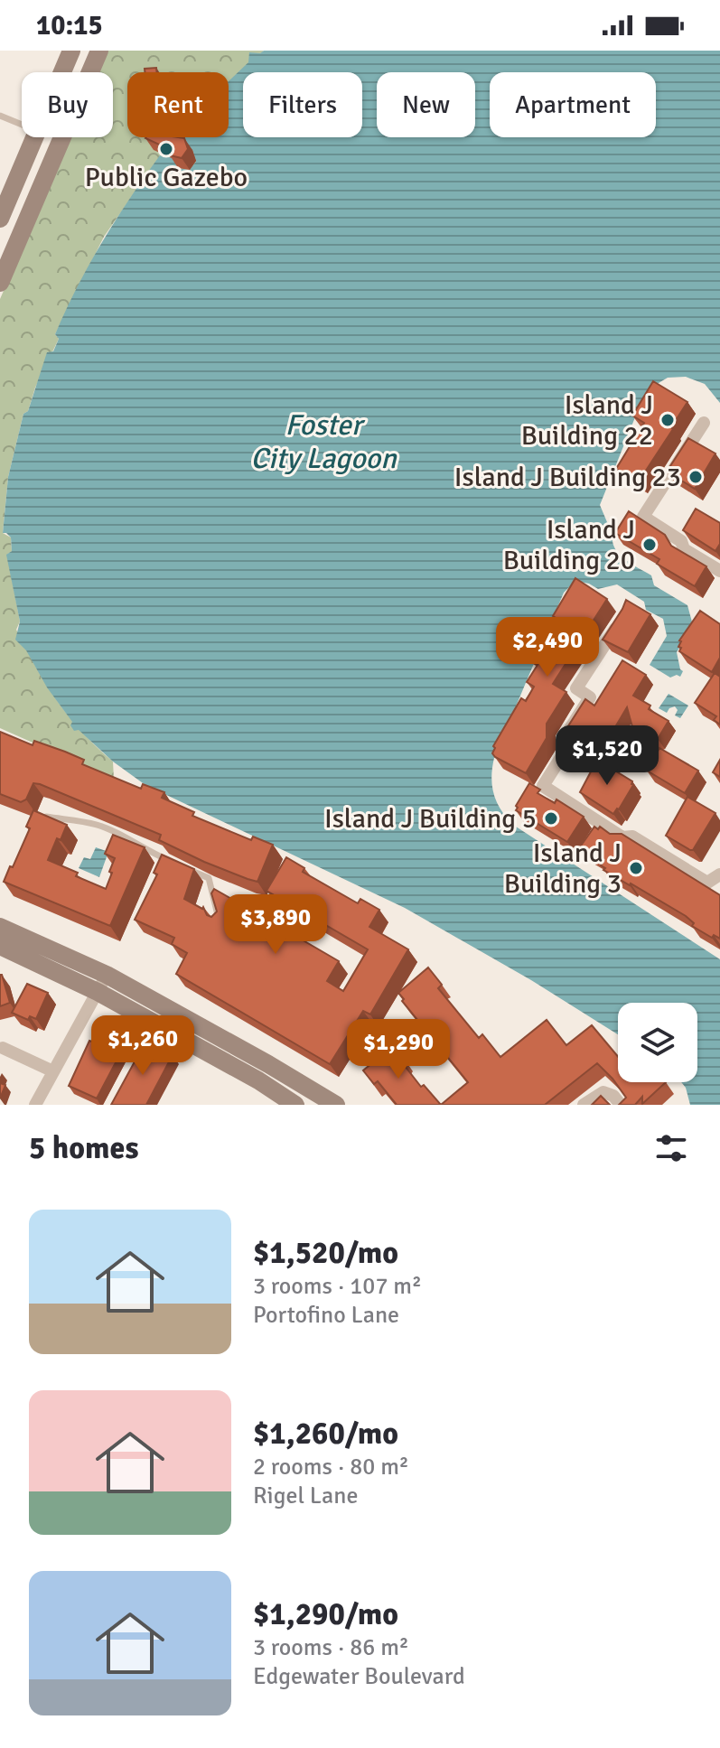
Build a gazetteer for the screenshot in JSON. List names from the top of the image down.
{
  "water": ["Foster City Lagoon"],
  "places": [
    "Public Gazebo",
    "Island J Building 22",
    "Island J Building 23",
    "Island J Building 20",
    "Island J Building 5",
    "Island J Building 3"
  ],
  "page": {
    "status": "10:15",
    "chip": [
      "Buy",
      "Rent",
      "Filters",
      "New",
      "Apartment"
    ],
    "price": [
      "$2,490",
      "$1,520",
      "$3,890",
      "$1,260",
      "$1,290"
    ],
    "heading": "5 homes",
    "list": [
      {
        "name": "$1,520/mo",
        "note": "3 rooms · 107 m² · Portofino Lane"
      },
      {
        "name": "$1,260/mo",
        "note": "2 rooms · 80 m² · Rigel Lane"
      },
      {
        "name": "$1,290/mo",
        "note": "3 rooms · 86 m² · Edgewater Boulevard"
      }
    ]
  }
}
